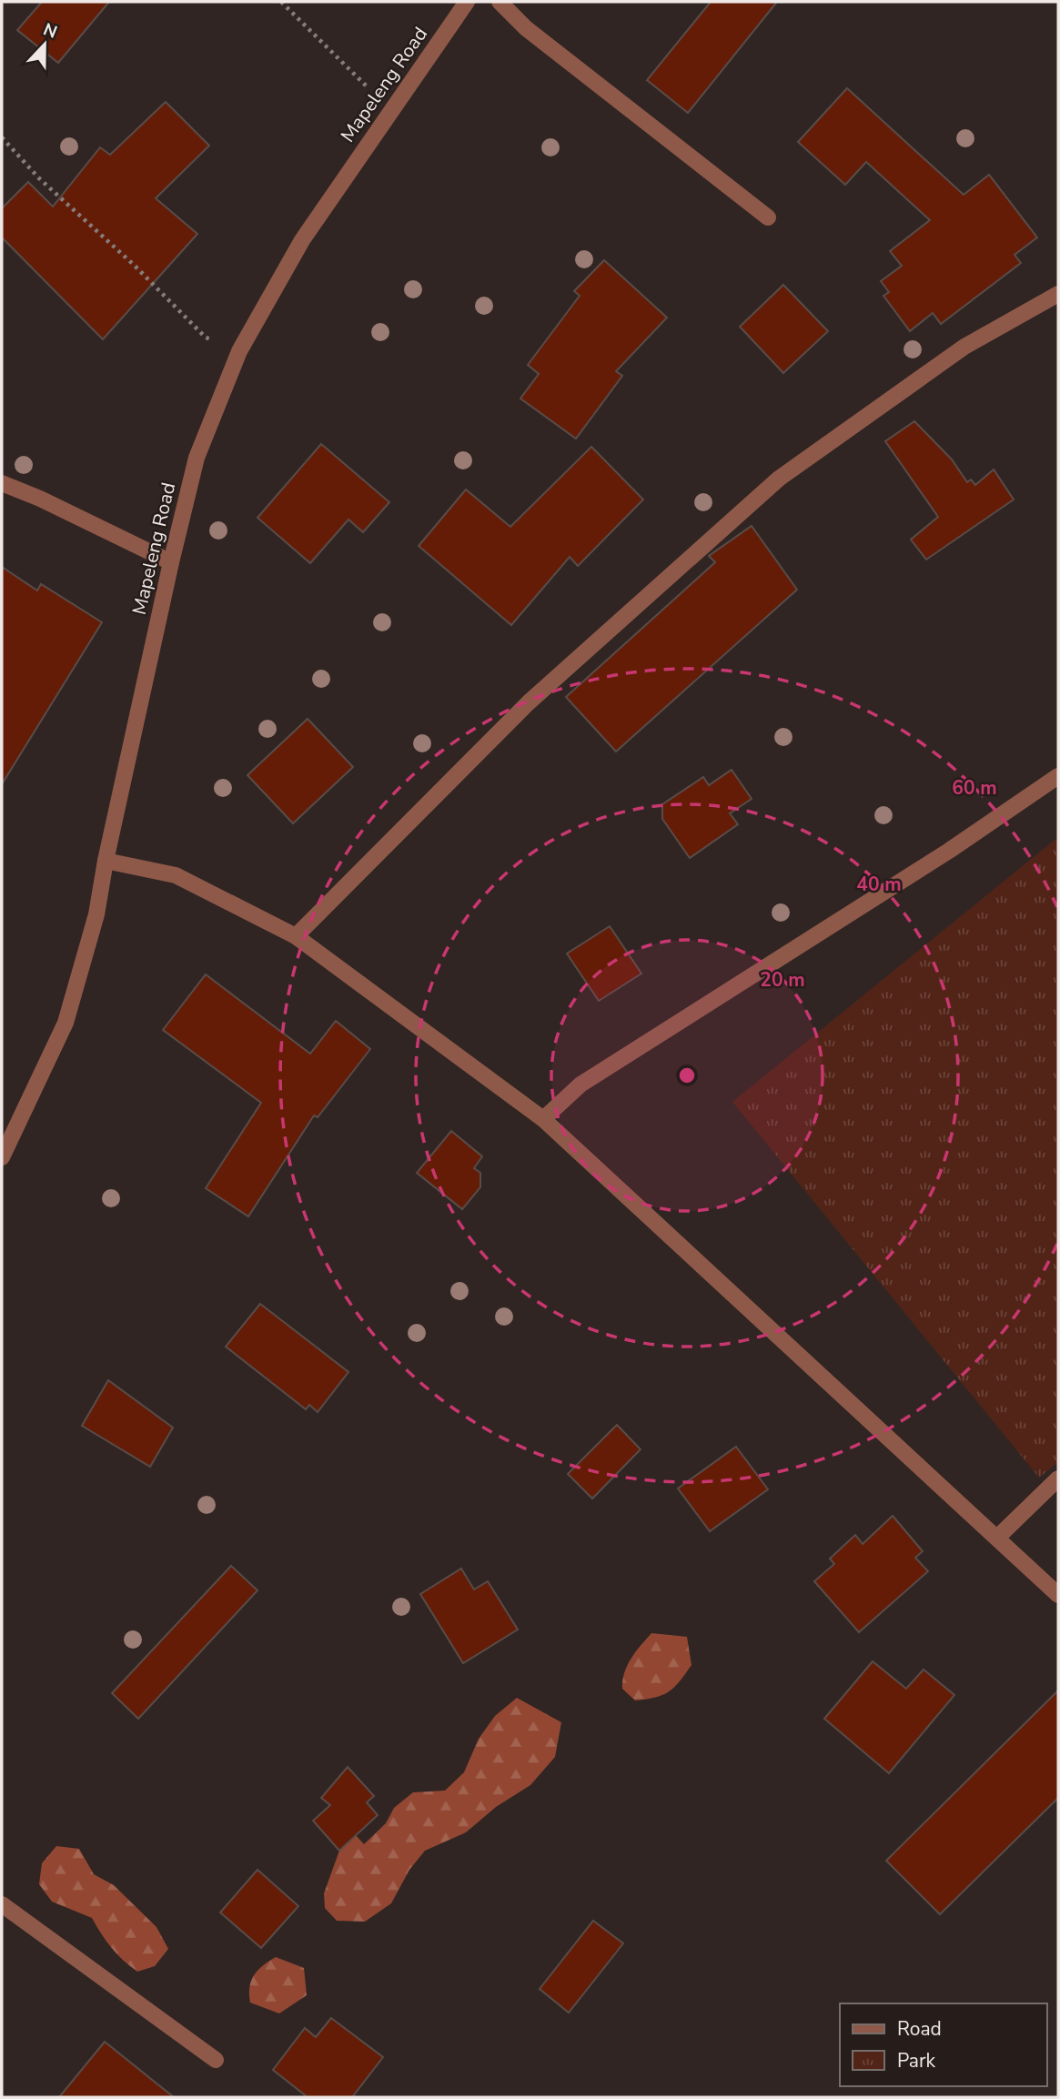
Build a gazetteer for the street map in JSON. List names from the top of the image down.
{
  "streets": {
    "street": ["Mapeleng Road"]
  },
  "legend": ["Road", "Park"],
  "north": "top",
  "rings": ["60 m", "40 m", "20 m"]
}
